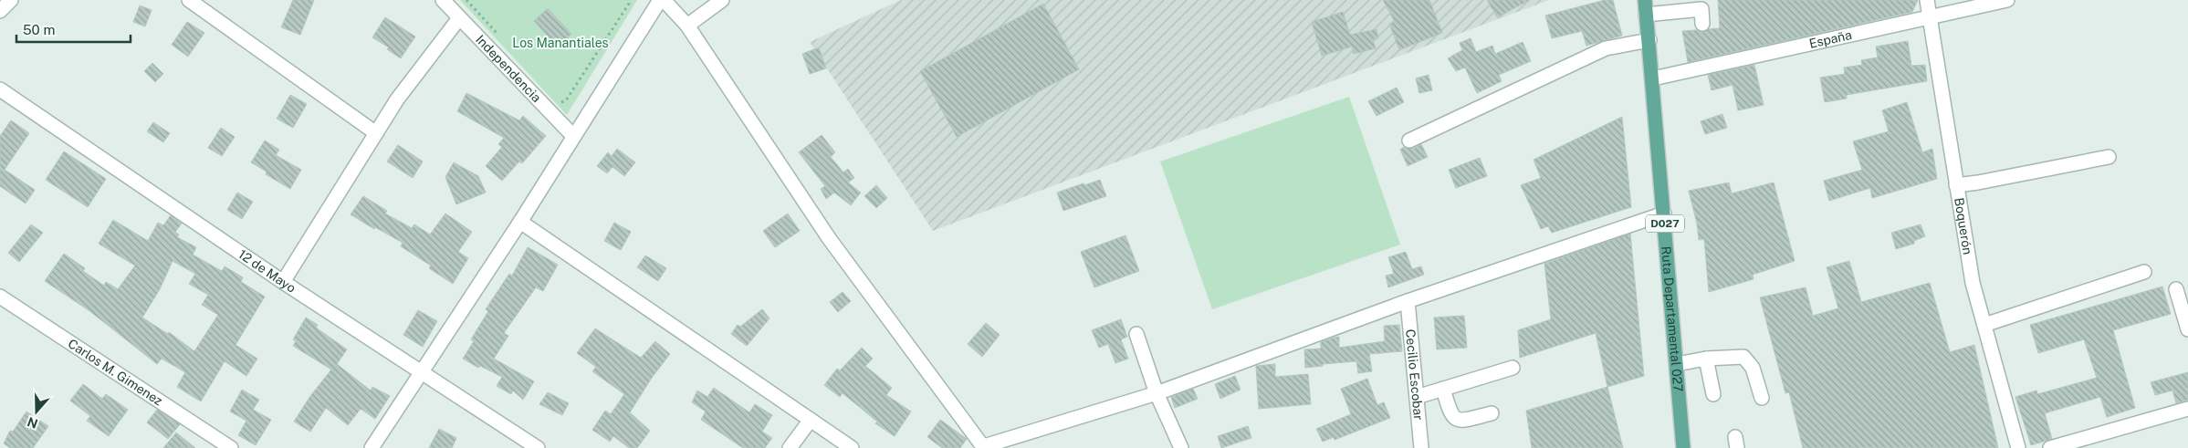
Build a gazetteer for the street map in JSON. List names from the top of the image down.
{
  "streets": {
    "main road": ["D027", "Ruta Departamental 027"],
    "street": [
      "España",
      "Independencia",
      "Boquerón",
      "12 de Mayo",
      "Carlos M. Gimenez",
      "Cecilio Escobar"
    ]
  },
  "crossings": [
    ["España", "Boquerón"],
    ["España", "Ruta Departamental 027"]
  ],
  "parks": ["Los Manantiales"],
  "scale_bar": "50 m",
  "north": "bottom"
}
